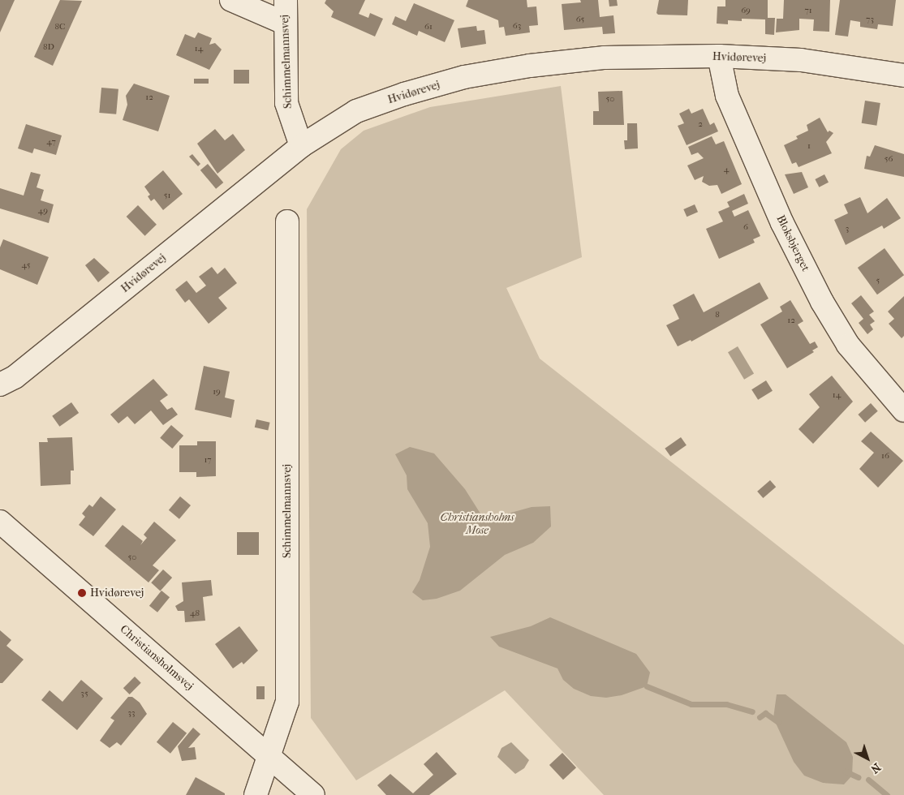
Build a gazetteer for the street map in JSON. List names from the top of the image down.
{
  "streets": {
    "street": [
      "Hvidørevej",
      "Schimmelmannsvej",
      "Bloksbjerget",
      "Christiansholmsvej"
    ]
  },
  "crossings": [
    ["Hvidørevej", "Schimmelmannsvej"],
    ["Hvidørevej", "Bloksbjerget"],
    ["Schimmelmannsvej", "Christiansholmsvej"]
  ],
  "parks": ["Christiansholms Mose"],
  "places": ["Hvidørevej"],
  "house_numbers": [
    "69",
    "71",
    "65",
    "73",
    "63",
    "8C",
    "61",
    "8D",
    "14",
    "12",
    "50",
    "2",
    "47",
    "1",
    "56",
    "4",
    "51",
    "49",
    "6",
    "3",
    "45",
    "5",
    "8",
    "12",
    "19",
    "14",
    "16",
    "17",
    "50",
    "48",
    "35",
    "33"
  ],
  "north": "bottom right"
}
